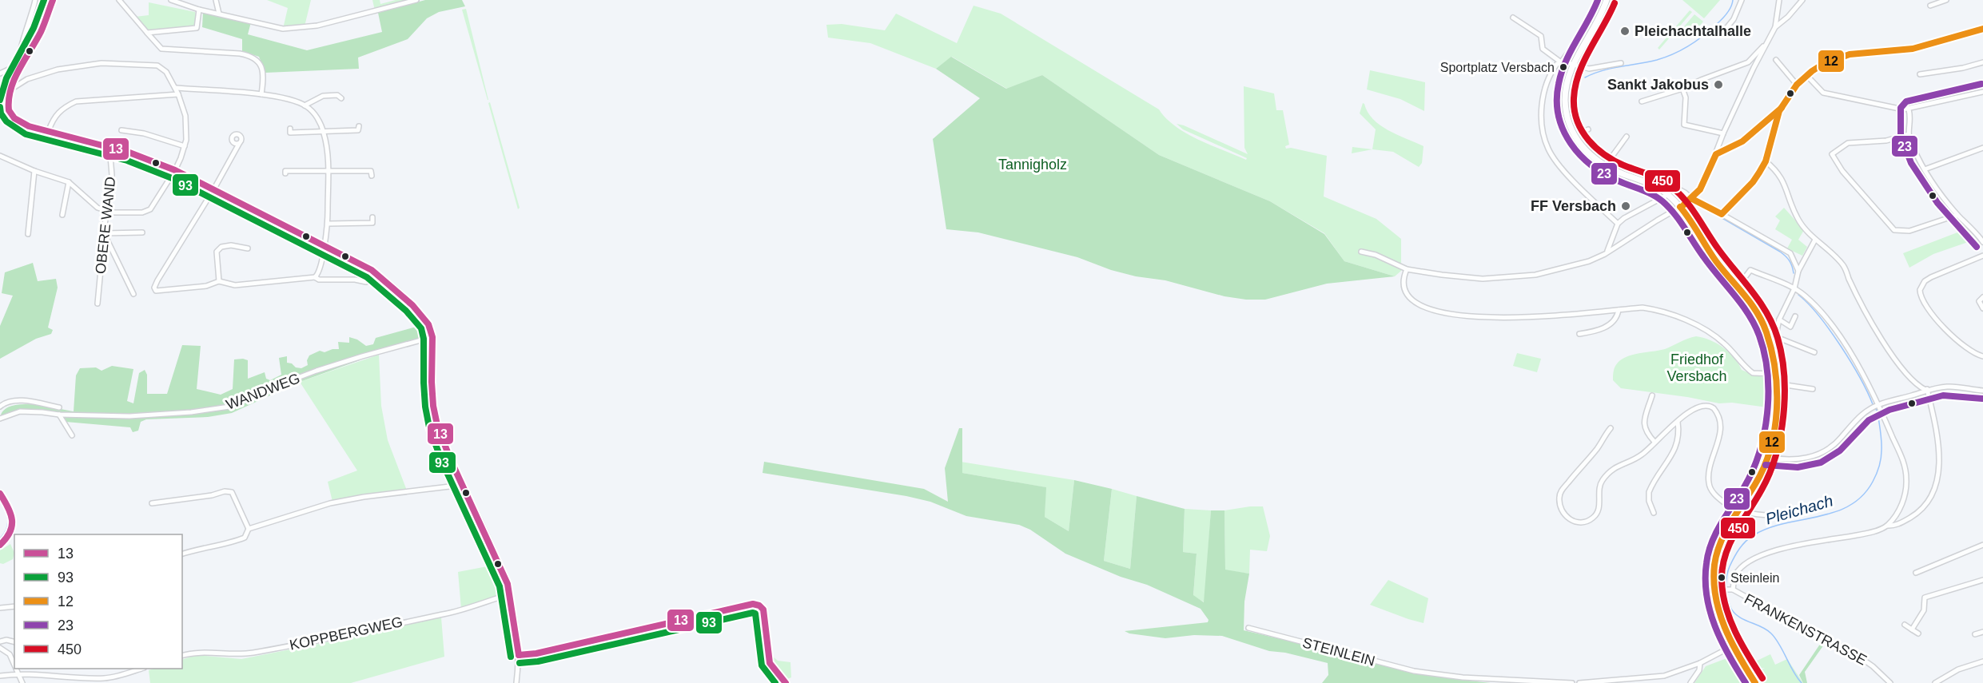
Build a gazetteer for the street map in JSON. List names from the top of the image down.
{
  "streets": {
    "street": [
      "OBERE WAND",
      "WANDWEG",
      "FRANKENSTRASSE",
      "KOPPBERGWEG",
      "STEINLEIN"
    ]
  },
  "water": ["Pleichach"],
  "parks": ["Tannigholz", "Friedhof Versbach"],
  "places": [
    "Pleichachtalhalle",
    "Sportplatz Versbach",
    "Sankt Jakobus",
    "FF Versbach",
    "Steinlein"
  ],
  "lines": [
    "transit line 13",
    "transit line 93",
    "transit line 23",
    "transit line 450",
    "transit line 12"
  ],
  "legend": [
    "13",
    "93",
    "12",
    "23",
    "450"
  ]
}
